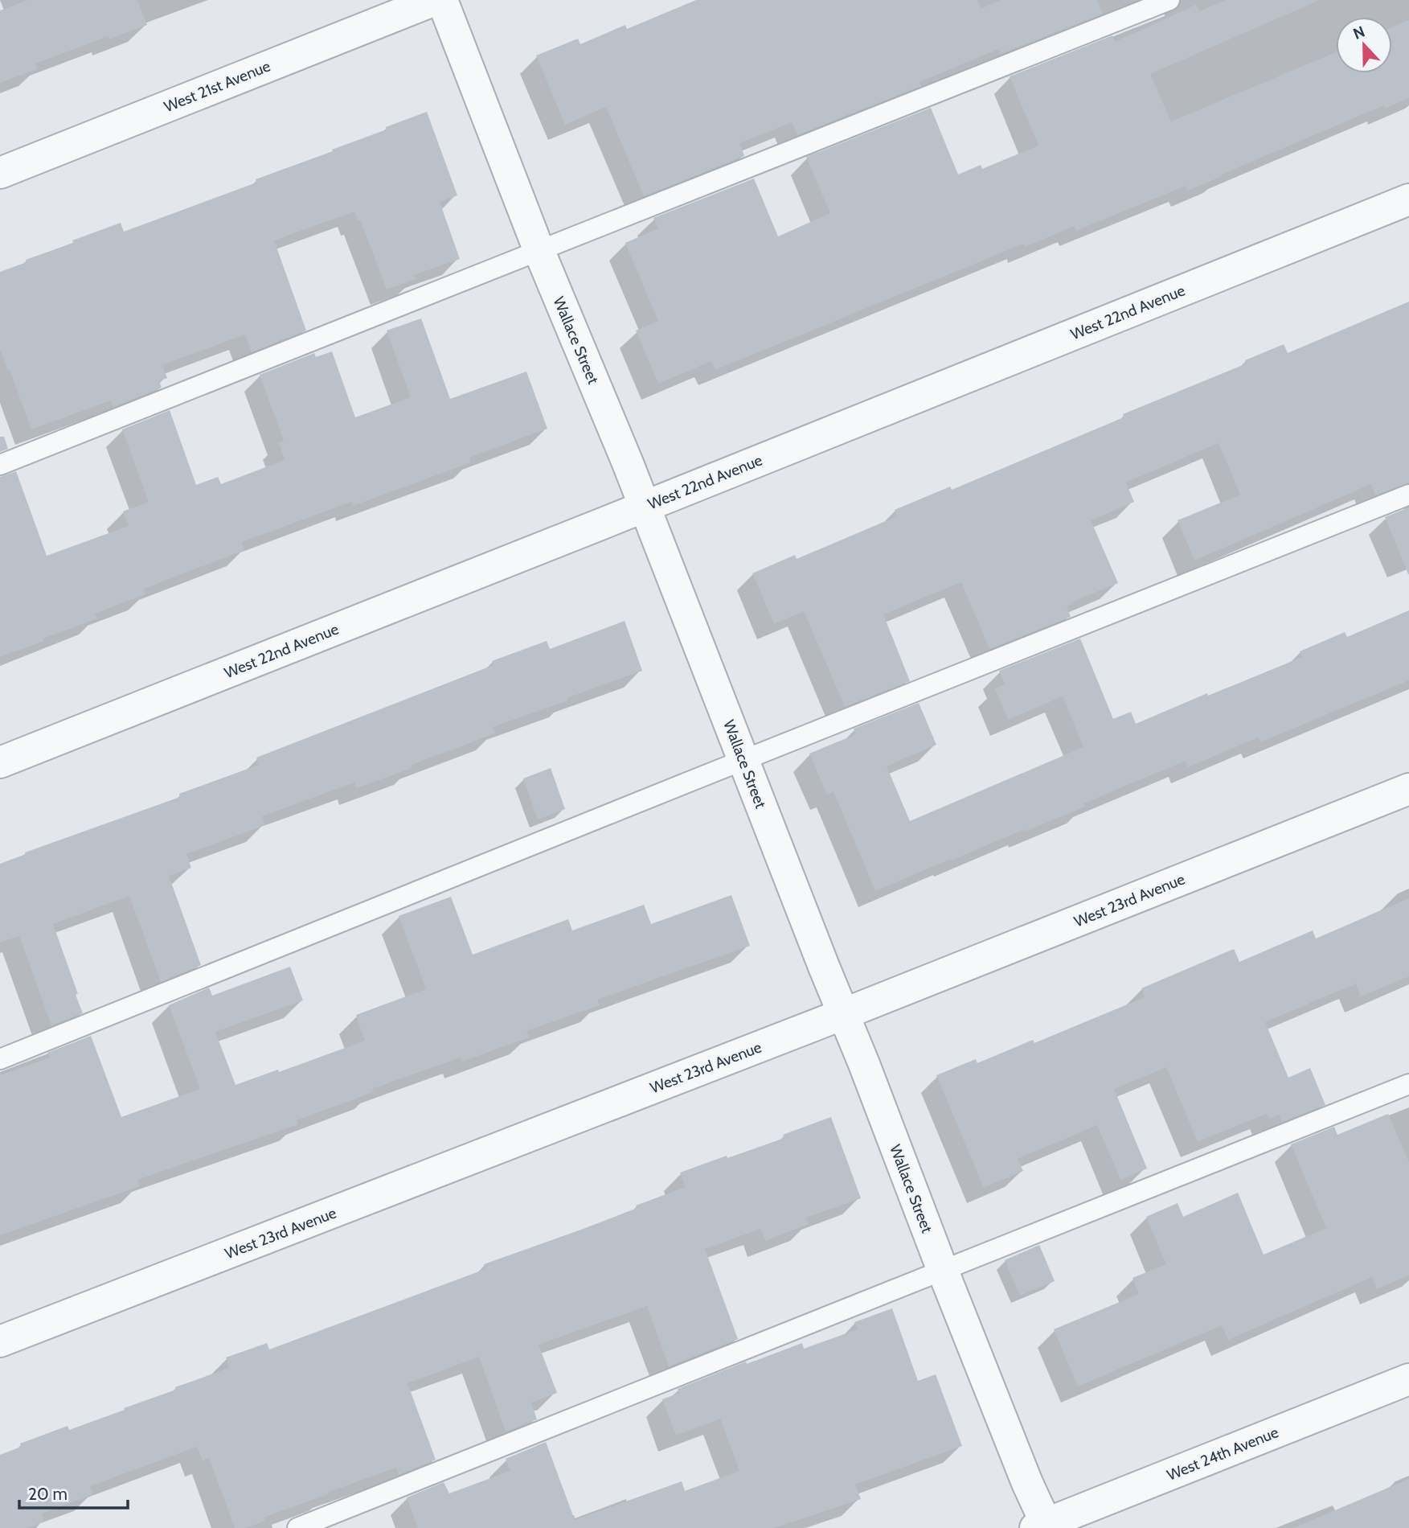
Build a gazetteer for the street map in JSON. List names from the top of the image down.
{
  "streets": {
    "street": [
      "West 21st Avenue",
      "West 22nd Avenue",
      "Wallace Street",
      "West 23rd Avenue",
      "West 24th Avenue"
    ]
  },
  "crossings": [
    ["West 22nd Avenue", "Wallace Street"],
    ["Wallace Street", "West 23rd Avenue"],
    ["Wallace Street", "West 24th Avenue"]
  ],
  "scale_bar": "20 m",
  "north": "top"
}
